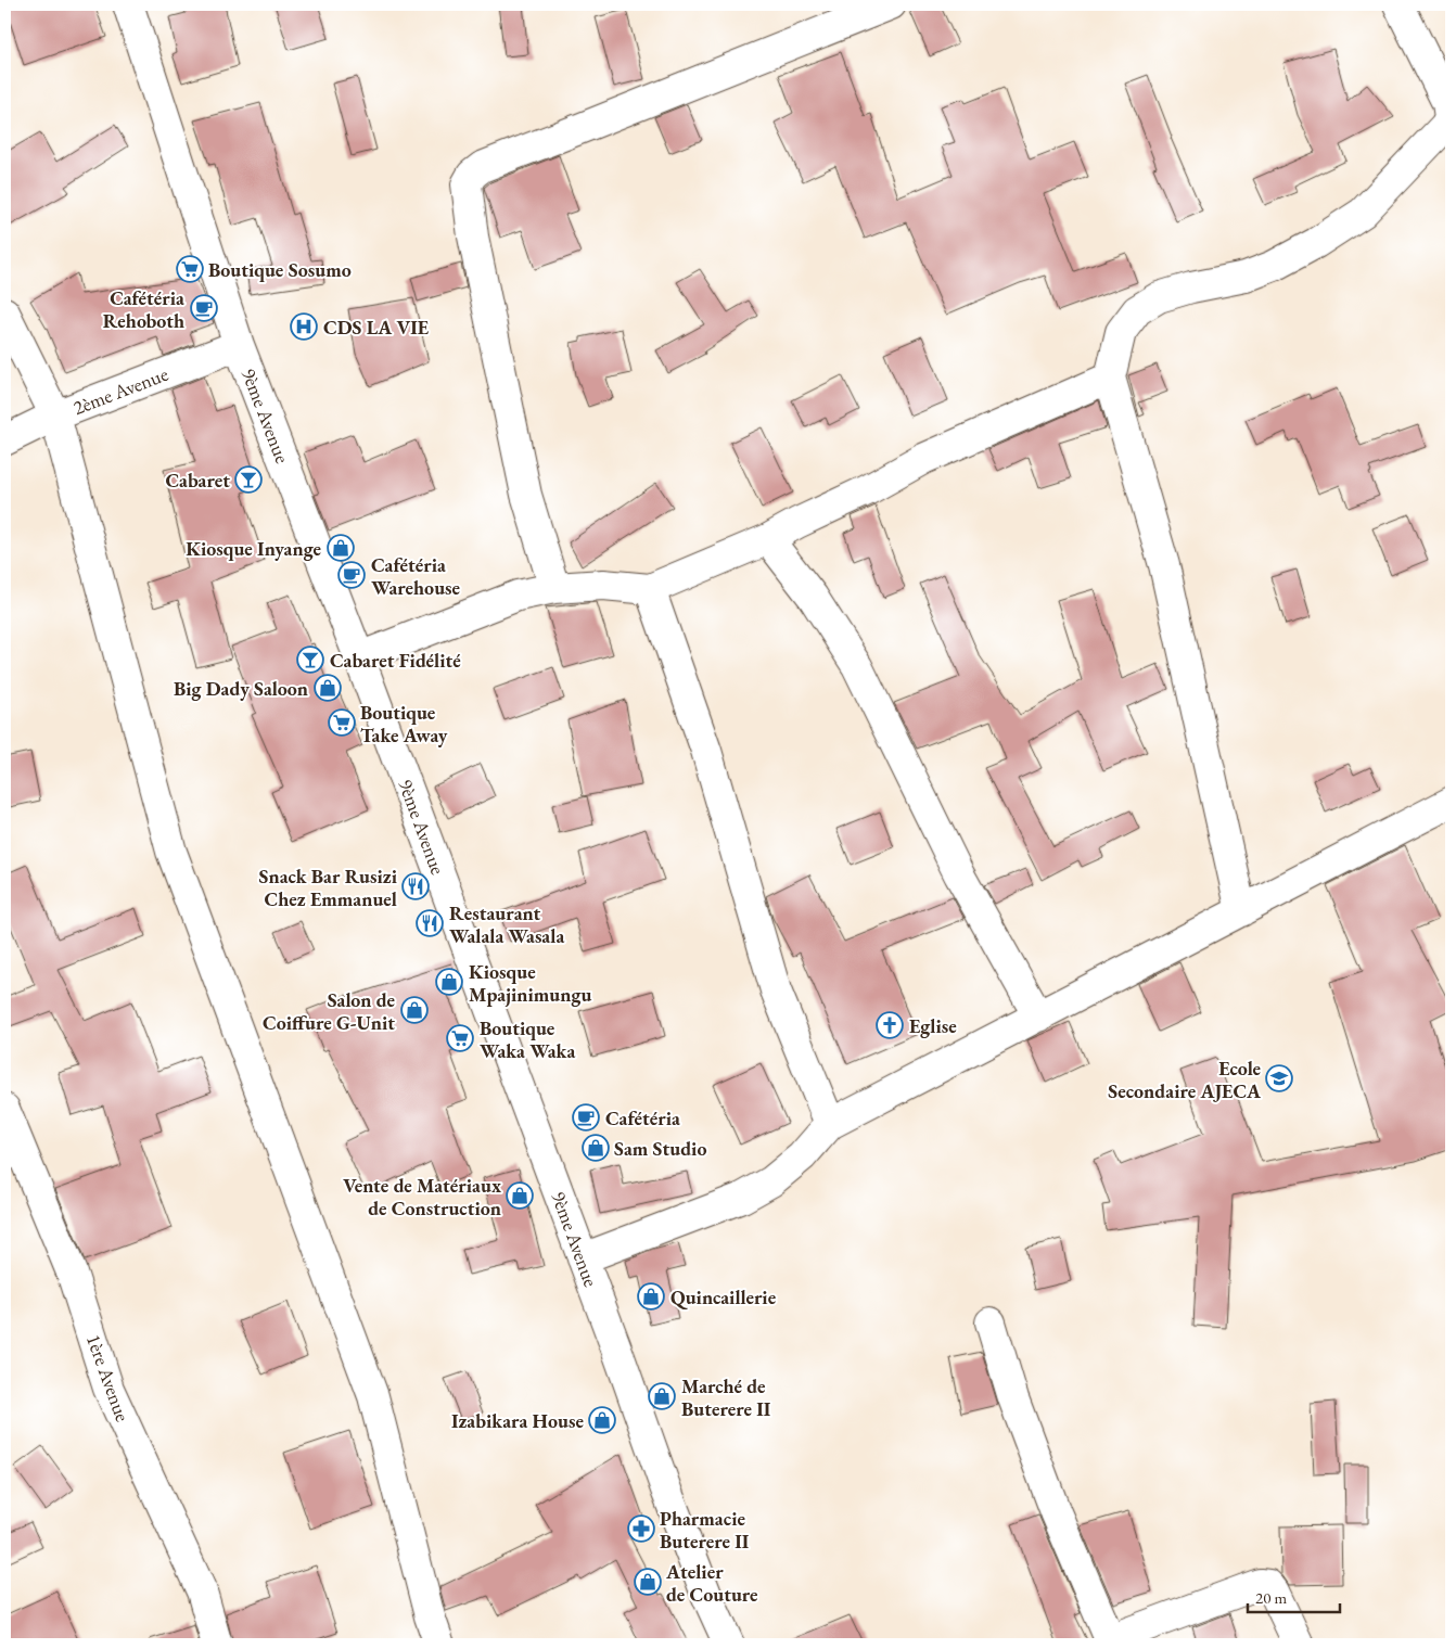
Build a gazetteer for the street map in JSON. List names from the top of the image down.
{
  "streets": {
    "street": ["2ème Avenue", "9ème Avenue", "1ère Avenue"]
  },
  "crossings": [
    ["2ème Avenue", "9ème Avenue"]
  ],
  "places": {
    "supermarket": ["Boutique Sosumo", "Boutique Take Away", "Boutique Waka Waka"],
    "cafe": ["Cafétéria Rehoboth", "Cafétéria Warehouse", "Cafétéria"],
    "hospital": ["CDS LA VIE"],
    "bar": ["Cabaret", "Cabaret Fidélité"],
    "shop": [
      "Kiosque Inyange",
      "Big Dady Saloon",
      "Kiosque Mpajinimungu",
      "Salon de Coiffure G-Unit",
      "Sam Studio",
      "Vente de Matériaux de Construction",
      "Quincaillerie",
      "Marché de Buterere II",
      "Izabikara House",
      "Atelier de Couture"
    ],
    "restaurant": ["Snack Bar Rusizi Chez Emmanuel", "Restaurant Walala Wasala"],
    "church": ["Eglise"],
    "school or university": ["Ecole Secondaire AJECA"],
    "pharmacy": ["Pharmacie Buterere II"]
  },
  "scale_bar": "20 m"
}
